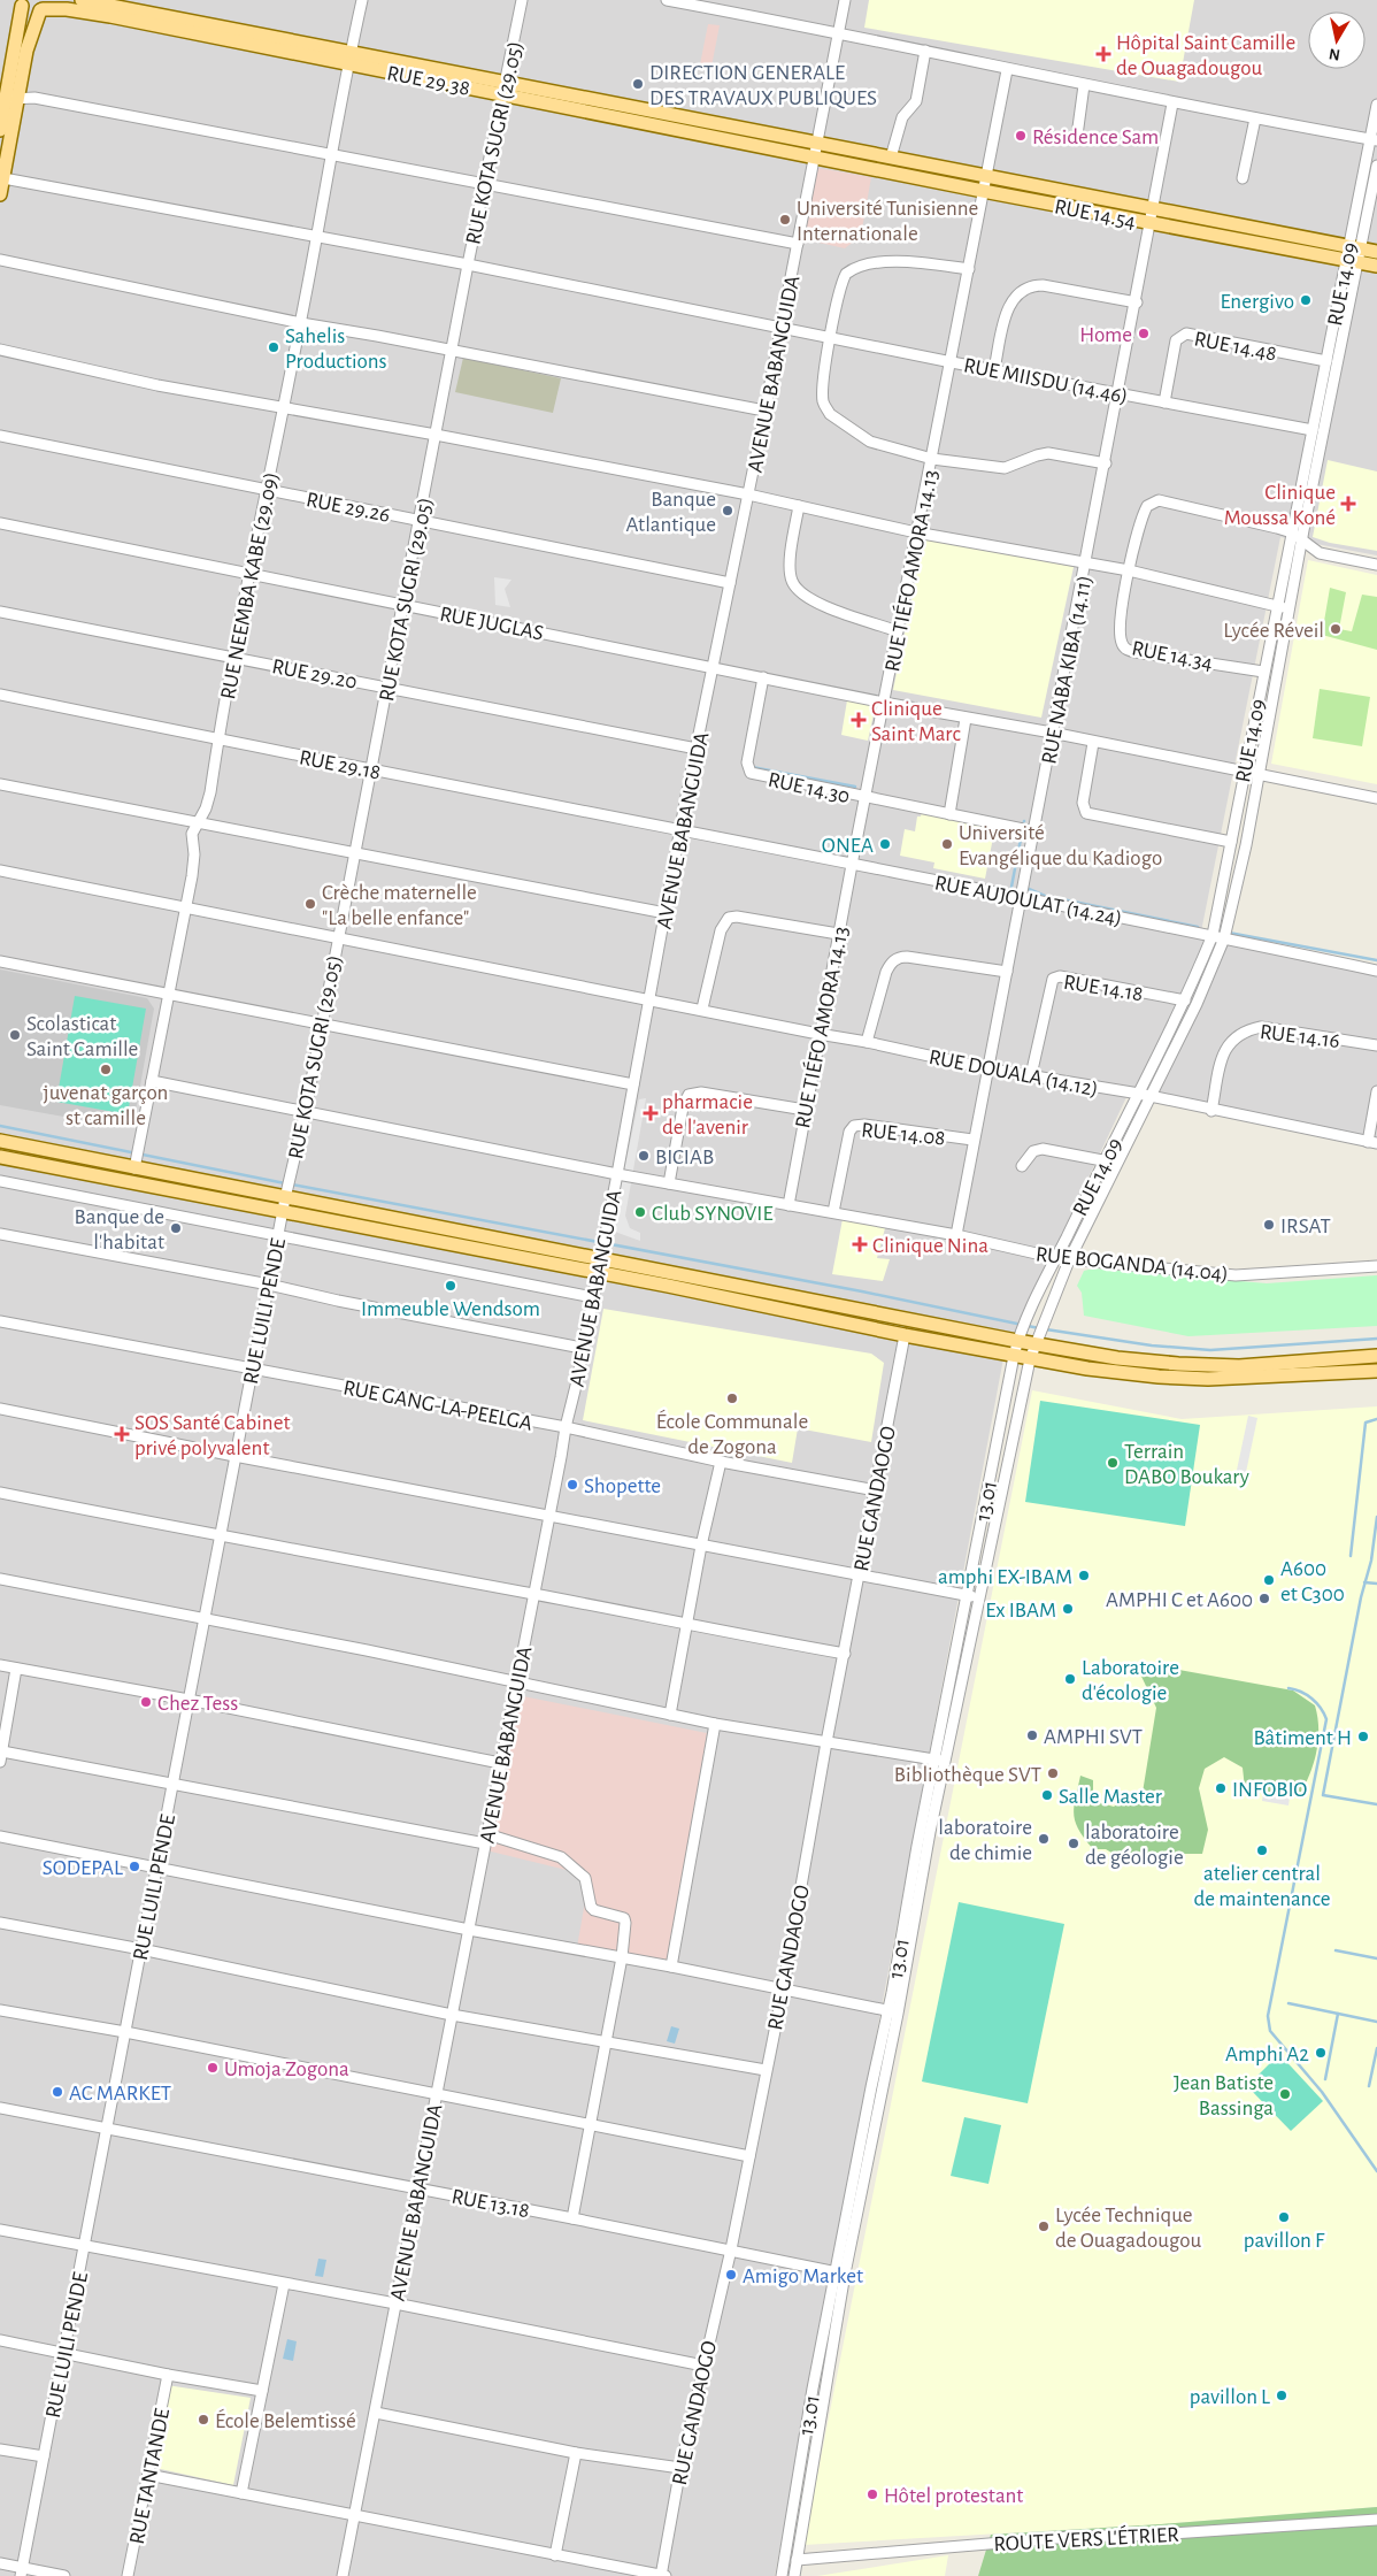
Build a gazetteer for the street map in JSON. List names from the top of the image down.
{
  "streets": {
    "main road": ["RUE 29.38", "RUE 14.54"],
    "street": [
      "RUE KOTA SUGRI (29.05)",
      "RUE 14.09",
      "RUE 14.48",
      "AVENUE BABANGUIDA",
      "RUE MIISDU (14.46)",
      "RUE 29.26",
      "RUE TIÉFO AMORA 14.13",
      "RUE NEEMBA KABE (29.09)",
      "RUE JUGLAS",
      "RUE 14.34",
      "RUE NABA KIBA (14.11)",
      "RUE 29.20",
      "RUE 29.18",
      "RUE 14.30",
      "RUE AUJOULAT (14.24)",
      "RUE 14.18",
      "RUE 14.16",
      "RUE DOUALA (14.12)",
      "RUE 14.08",
      "RUE BOGANDA (14.04)",
      "RUE LUILI PENDE",
      "RUE GANG-LA-PEELGA",
      "RUE GANDAOGO",
      "13.01",
      "RUE 13.18",
      "RUE TANTANDE",
      "ROUTE VERS L'ÉTRIER"
    ]
  },
  "crossings": [
    ["RUE 29.38", "RUE KOTA SUGRI (29.05)"],
    ["RUE 29.38", "RUE 14.54"],
    ["RUE 29.38", "RUE 14.09"],
    ["RUE 29.38", "AVENUE BABANGUIDA"],
    ["RUE 29.38", "RUE TIÉFO AMORA 14.13"],
    ["RUE 29.38", "RUE NEEMBA KABE (29.09)"],
    ["RUE 29.38", "RUE NABA KIBA (14.11)"],
    ["RUE KOTA SUGRI (29.05)", "RUE MIISDU (14.46)"],
    ["RUE KOTA SUGRI (29.05)", "RUE 29.26"],
    ["RUE KOTA SUGRI (29.05)", "RUE JUGLAS"],
    ["RUE KOTA SUGRI (29.05)", "RUE 29.20"],
    ["RUE KOTA SUGRI (29.05)", "RUE 29.18"],
    ["RUE KOTA SUGRI (29.05)", "RUE DOUALA (14.12)"],
    ["RUE KOTA SUGRI (29.05)", "RUE BOGANDA (14.04)"],
    ["RUE KOTA SUGRI (29.05)", "RUE LUILI PENDE"],
    ["RUE 14.54", "RUE 14.09"],
    ["RUE 14.54", "AVENUE BABANGUIDA"],
    ["RUE 14.54", "RUE TIÉFO AMORA 14.13"],
    ["RUE 14.54", "RUE NABA KIBA (14.11)"],
    ["RUE 14.09", "RUE 14.48"],
    ["RUE 14.09", "RUE MIISDU (14.46)"],
    ["RUE 14.09", "RUE JUGLAS"],
    ["RUE 14.09", "RUE 14.34"],
    ["RUE 14.09", "RUE AUJOULAT (14.24)"],
    ["RUE 14.09", "RUE 14.18"],
    ["RUE 14.09", "RUE DOUALA (14.12)"],
    ["RUE 14.09", "RUE BOGANDA (14.04)"],
    ["RUE 14.09", "13.01"],
    ["RUE 14.48", "RUE MIISDU (14.46)"],
    ["AVENUE BABANGUIDA", "RUE MIISDU (14.46)"],
    ["AVENUE BABANGUIDA", "RUE 29.26"],
    ["AVENUE BABANGUIDA", "RUE JUGLAS"],
    ["AVENUE BABANGUIDA", "RUE 29.20"],
    ["AVENUE BABANGUIDA", "RUE 29.18"],
    ["AVENUE BABANGUIDA", "RUE AUJOULAT (14.24)"],
    ["AVENUE BABANGUIDA", "RUE DOUALA (14.12)"],
    ["AVENUE BABANGUIDA", "RUE BOGANDA (14.04)"],
    ["AVENUE BABANGUIDA", "RUE GANG-LA-PEELGA"],
    ["AVENUE BABANGUIDA", "RUE 13.18"],
    ["RUE MIISDU (14.46)", "RUE TIÉFO AMORA 14.13"],
    ["RUE MIISDU (14.46)", "RUE NEEMBA KABE (29.09)"],
    ["RUE MIISDU (14.46)", "RUE NABA KIBA (14.11)"],
    ["RUE 29.26", "RUE NEEMBA KABE (29.09)"],
    ["RUE TIÉFO AMORA 14.13", "RUE JUGLAS"],
    ["RUE TIÉFO AMORA 14.13", "RUE 14.30"],
    ["RUE TIÉFO AMORA 14.13", "RUE AUJOULAT (14.24)"],
    ["RUE TIÉFO AMORA 14.13", "RUE DOUALA (14.12)"],
    ["RUE TIÉFO AMORA 14.13", "RUE BOGANDA (14.04)"],
    ["RUE NEEMBA KABE (29.09)", "RUE JUGLAS"],
    ["RUE NEEMBA KABE (29.09)", "RUE 29.20"],
    ["RUE NEEMBA KABE (29.09)", "RUE 29.18"],
    ["RUE NEEMBA KABE (29.09)", "RUE DOUALA (14.12)"],
    ["RUE NEEMBA KABE (29.09)", "RUE BOGANDA (14.04)"],
    ["RUE JUGLAS", "RUE NABA KIBA (14.11)"],
    ["RUE JUGLAS", "RUE 14.30"],
    ["RUE NABA KIBA (14.11)", "RUE AUJOULAT (14.24)"],
    ["RUE NABA KIBA (14.11)", "RUE DOUALA (14.12)"],
    ["RUE NABA KIBA (14.11)", "RUE 14.08"],
    ["RUE NABA KIBA (14.11)", "RUE BOGANDA (14.04)"],
    ["RUE 29.18", "RUE AUJOULAT (14.24)"],
    ["RUE 14.18", "RUE DOUALA (14.12)"],
    ["RUE 14.16", "RUE DOUALA (14.12)"],
    ["RUE 14.08", "RUE BOGANDA (14.04)"],
    ["RUE LUILI PENDE", "RUE GANG-LA-PEELGA"],
    ["RUE LUILI PENDE", "RUE 13.18"],
    ["RUE GANG-LA-PEELGA", "RUE GANDAOGO"],
    ["RUE GANDAOGO", "RUE 13.18"],
    ["13.01", "RUE 13.18"],
    ["13.01", "ROUTE VERS L'ÉTRIER"]
  ],
  "places": {
    "health": [
      "Hôpital Saint Camille de Ouagadougou",
      "Clinique Moussa Koné",
      "Clinique Saint Marc",
      "pharmacie de l'avenir",
      "Clinique Nina",
      "SOS Santé Cabinet privé polyvalent"
    ],
    "other": [
      "DIRECTION GENERALE DES TRAVAUX PUBLIQUES",
      "Résidence Sam",
      "Université Tunisienne Internationale",
      "Energivo",
      "Home",
      "Sahelis Productions",
      "Banque Atlantique",
      "Lycée Réveil",
      "ONEA",
      "Université Evangélique du Kadiogo",
      "Crèche maternelle \"La belle enfance\"",
      "Scolasticat Saint Camille",
      "juvenat garçon st camille",
      "BICIAB",
      "Club SYNOVIE",
      "IRSAT",
      "Banque de l'habitat",
      "Immeuble Wendsom",
      "École Communale de Zogona",
      "Terrain DABO Boukary",
      "Shopette",
      "amphi EX-IBAM",
      "A600 et C300",
      "AMPHI C et A600",
      "Ex IBAM",
      "Laboratoire d'écologie",
      "Chez Tess",
      "AMPHI SVT",
      "Bâtiment H",
      "Bibliothèque SVT",
      "INFOBIO",
      "Salle Master",
      "laboratoire de chimie",
      "laboratoire de géologie",
      "atelier central de maintenance",
      "SODEPAL",
      "Amphi A2",
      "Umoja Zogona",
      "AC MARKET",
      "Jean Batiste Bassinga",
      "pavillon F",
      "Lycée Technique de Ouagadougou",
      "Amigo Market",
      "pavillon L",
      "École Belemtissé",
      "Hôtel protestant"
    ]
  },
  "north": "bottom"
}
